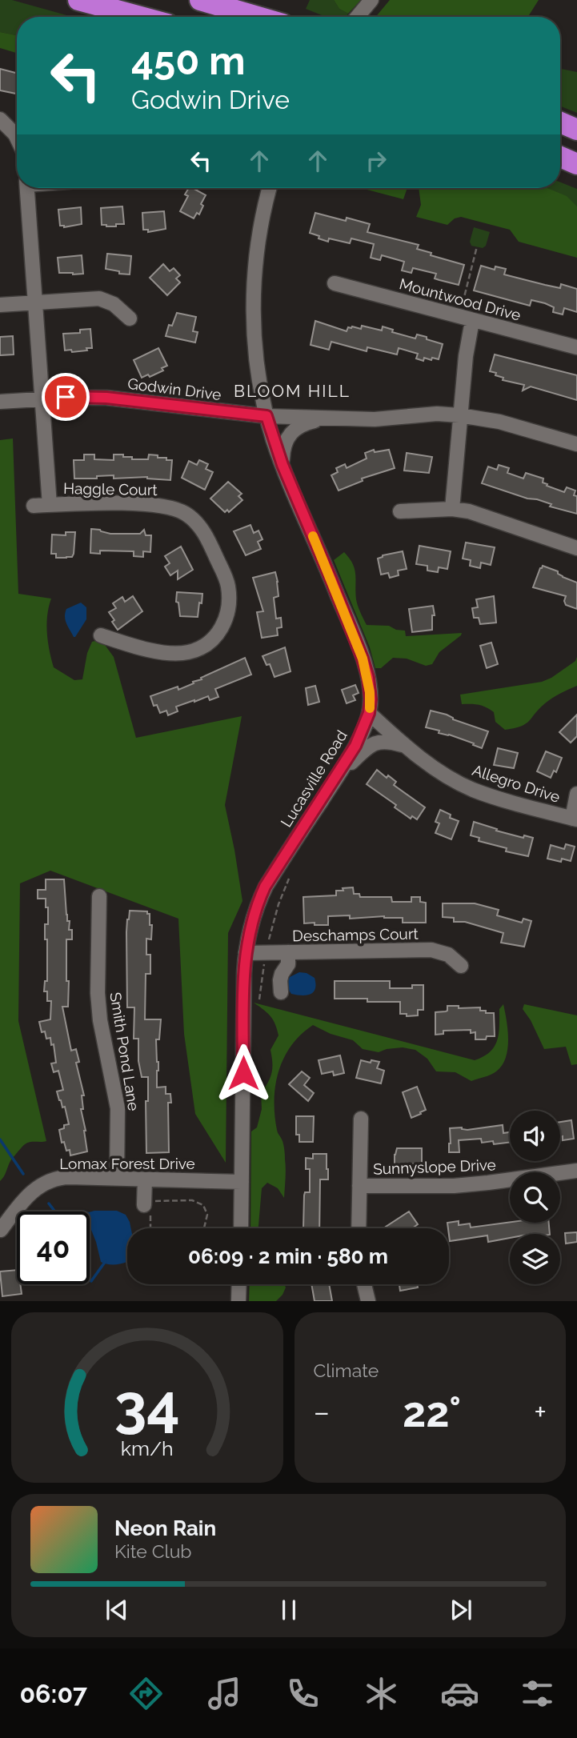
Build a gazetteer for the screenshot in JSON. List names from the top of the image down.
{
  "streets": {
    "street": [
      "Mountwood Drive",
      "Godwin Drive",
      "Haggle Court",
      "Lucasville Road",
      "Allegro Drive",
      "Deschamps Court",
      "Smith Pond Lane",
      "Lomax Forest Drive",
      "Sunnyslope Drive"
    ]
  },
  "crossings": [
    ["Godwin Drive", "Lucasville Road"],
    ["Lucasville Road", "Allegro Drive"],
    ["Lucasville Road", "Deschamps Court"],
    ["Lucasville Road", "Lomax Forest Drive"],
    ["Smith Pond Lane", "Lomax Forest Drive"]
  ],
  "districts": ["BLOOM HILL"],
  "page": {
    "turn": ["450 m", "Godwin Drive"],
    "limit": "40",
    "trip": "06:09 · 2 min · 580 m",
    "tile": "Climate",
    "heat": ["−", "22°", "+"],
    "song": ["Neon Rain", "Kite Club"],
    "tabs": "06:07",
    "gauge": ["34", "km/h"]
  }
}
